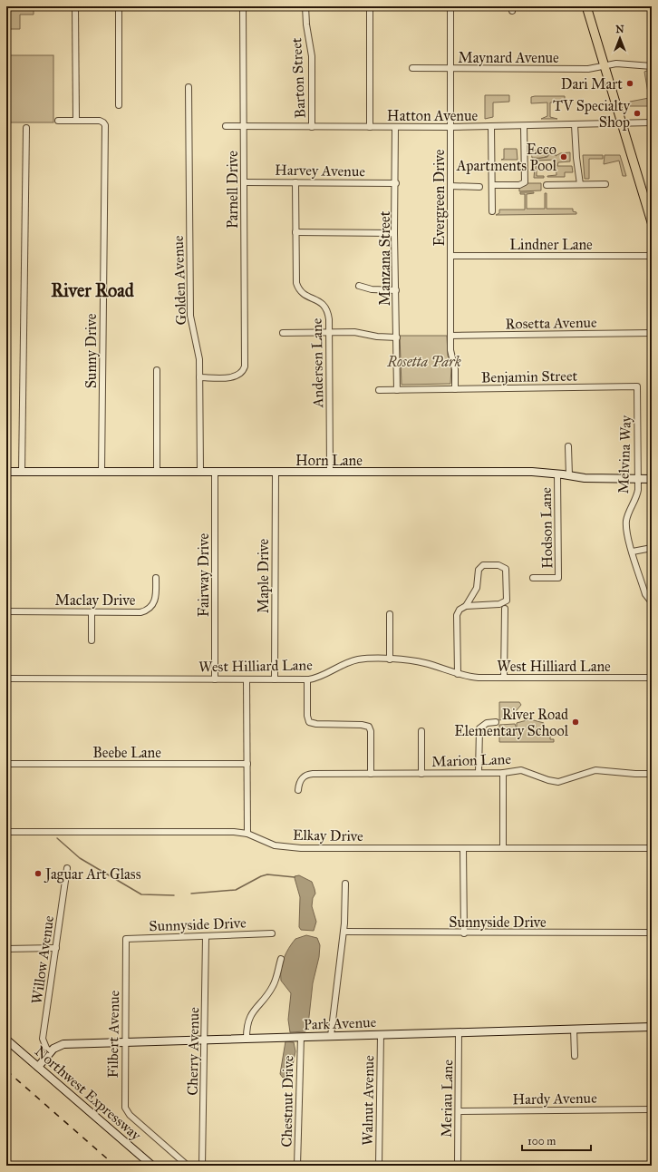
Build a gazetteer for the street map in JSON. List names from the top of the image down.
{
  "streets": {
    "street": [
      "Maynard Avenue",
      "Barton Street",
      "Hatton Avenue",
      "Harvey Avenue",
      "Parnell Drive",
      "Evergreen Drive",
      "Lindner Lane",
      "Manzana Street",
      "Golden Avenue",
      "Rosetta Avenue",
      "Sunny Drive",
      "Andersen Lane",
      "Benjamin Street",
      "Melvina Way",
      "Horn Lane",
      "Hodson Lane",
      "Fairway Drive",
      "Maple Drive",
      "Maclay Drive",
      "West Hilliard Lane",
      "Beebe Lane",
      "Marion Lane",
      "Elkay Drive",
      "Sunnyside Drive",
      "Willow Avenue",
      "Park Avenue",
      "Filbert Avenue",
      "Cherry Avenue",
      "Northwest Expressway",
      "Meriau Lane",
      "Hardy Avenue",
      "Walnut Avenue",
      "Chestnut Drive"
    ]
  },
  "crossings": [
    ["Maynard Avenue", "Evergreen Drive"],
    ["Barton Street", "Hatton Avenue"],
    ["Hatton Avenue", "Parnell Drive"],
    ["Hatton Avenue", "Evergreen Drive"],
    ["Hatton Avenue", "Manzana Street"],
    ["Harvey Avenue", "Parnell Drive"],
    ["Harvey Avenue", "Manzana Street"],
    ["Harvey Avenue", "Andersen Lane"],
    ["Parnell Drive", "Golden Avenue"],
    ["Evergreen Drive", "Lindner Lane"],
    ["Evergreen Drive", "Rosetta Avenue"],
    ["Evergreen Drive", "Benjamin Street"],
    ["Manzana Street", "Benjamin Street"],
    ["Golden Avenue", "Horn Lane"],
    ["Sunny Drive", "Horn Lane"],
    ["Andersen Lane", "Horn Lane"],
    ["Benjamin Street", "Melvina Way"],
    ["Melvina Way", "Horn Lane"],
    ["Horn Lane", "Hodson Lane"],
    ["Horn Lane", "Fairway Drive"],
    ["Horn Lane", "Maple Drive"],
    ["Fairway Drive", "West Hilliard Lane"],
    ["Maple Drive", "West Hilliard Lane"],
    ["Sunnyside Drive", "Filbert Avenue"],
    ["Sunnyside Drive", "Cherry Avenue"],
    ["Willow Avenue", "Park Avenue"],
    ["Park Avenue", "Filbert Avenue"],
    ["Park Avenue", "Cherry Avenue"],
    ["Park Avenue", "Northwest Expressway"],
    ["Park Avenue", "Meriau Lane"],
    ["Park Avenue", "Walnut Avenue"],
    ["Park Avenue", "Chestnut Drive"],
    ["Meriau Lane", "Hardy Avenue"]
  ],
  "districts": ["River Road"],
  "parks": ["Rosetta Park"],
  "places": [
    "Dari Mart",
    "TV Specialty Shop",
    "Ecco Apartments Pool",
    "River Road Elementary School",
    "Jaguar Art Glass"
  ],
  "scale_bar": "100 m",
  "north": "top"
}
